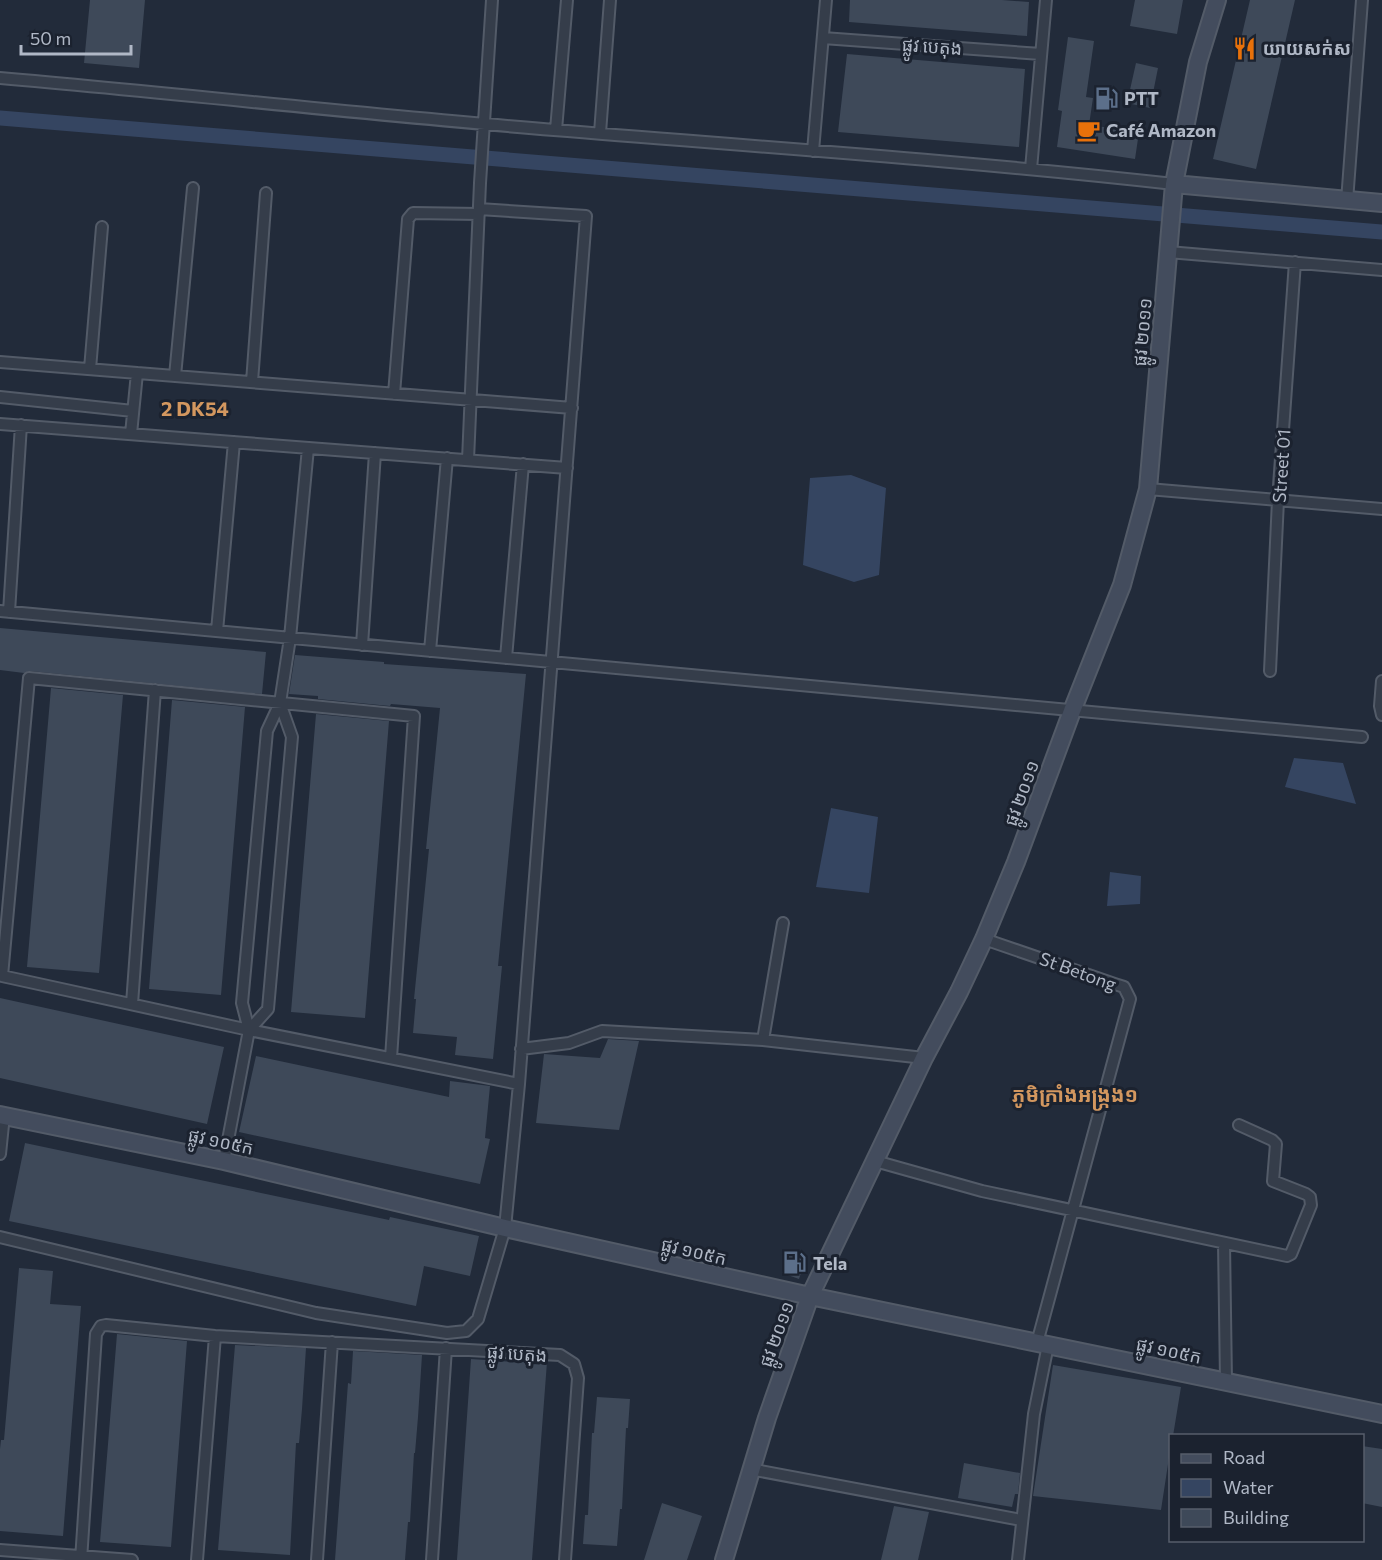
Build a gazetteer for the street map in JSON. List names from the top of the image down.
{
  "streets": {
    "main road": ["ផ្លូវ ២០១១", "ផ្លូវ ១០៥ក"],
    "street": ["ផ្លូវ បេតុង", "Street 01", "St Betong"]
  },
  "crossings": [
    ["ផ្លូវ ២០១១", "St Betong"],
    ["ផ្លូវ ២០១១", "ផ្លូវ ១០៥ក"],
    ["St Betong", "ផ្លូវ ១០៥ក"]
  ],
  "districts": ["2 DK54", "ភូមិក្រាំងអង្រ្កង១"],
  "places": {
    "restaurant": ["យាយសក់ស"],
    "fuel station": ["PTT", "Tela"],
    "cafe": ["Café Amazon"]
  },
  "legend": ["Road", "Water", "Building"],
  "scale_bar": "50 m"
}
